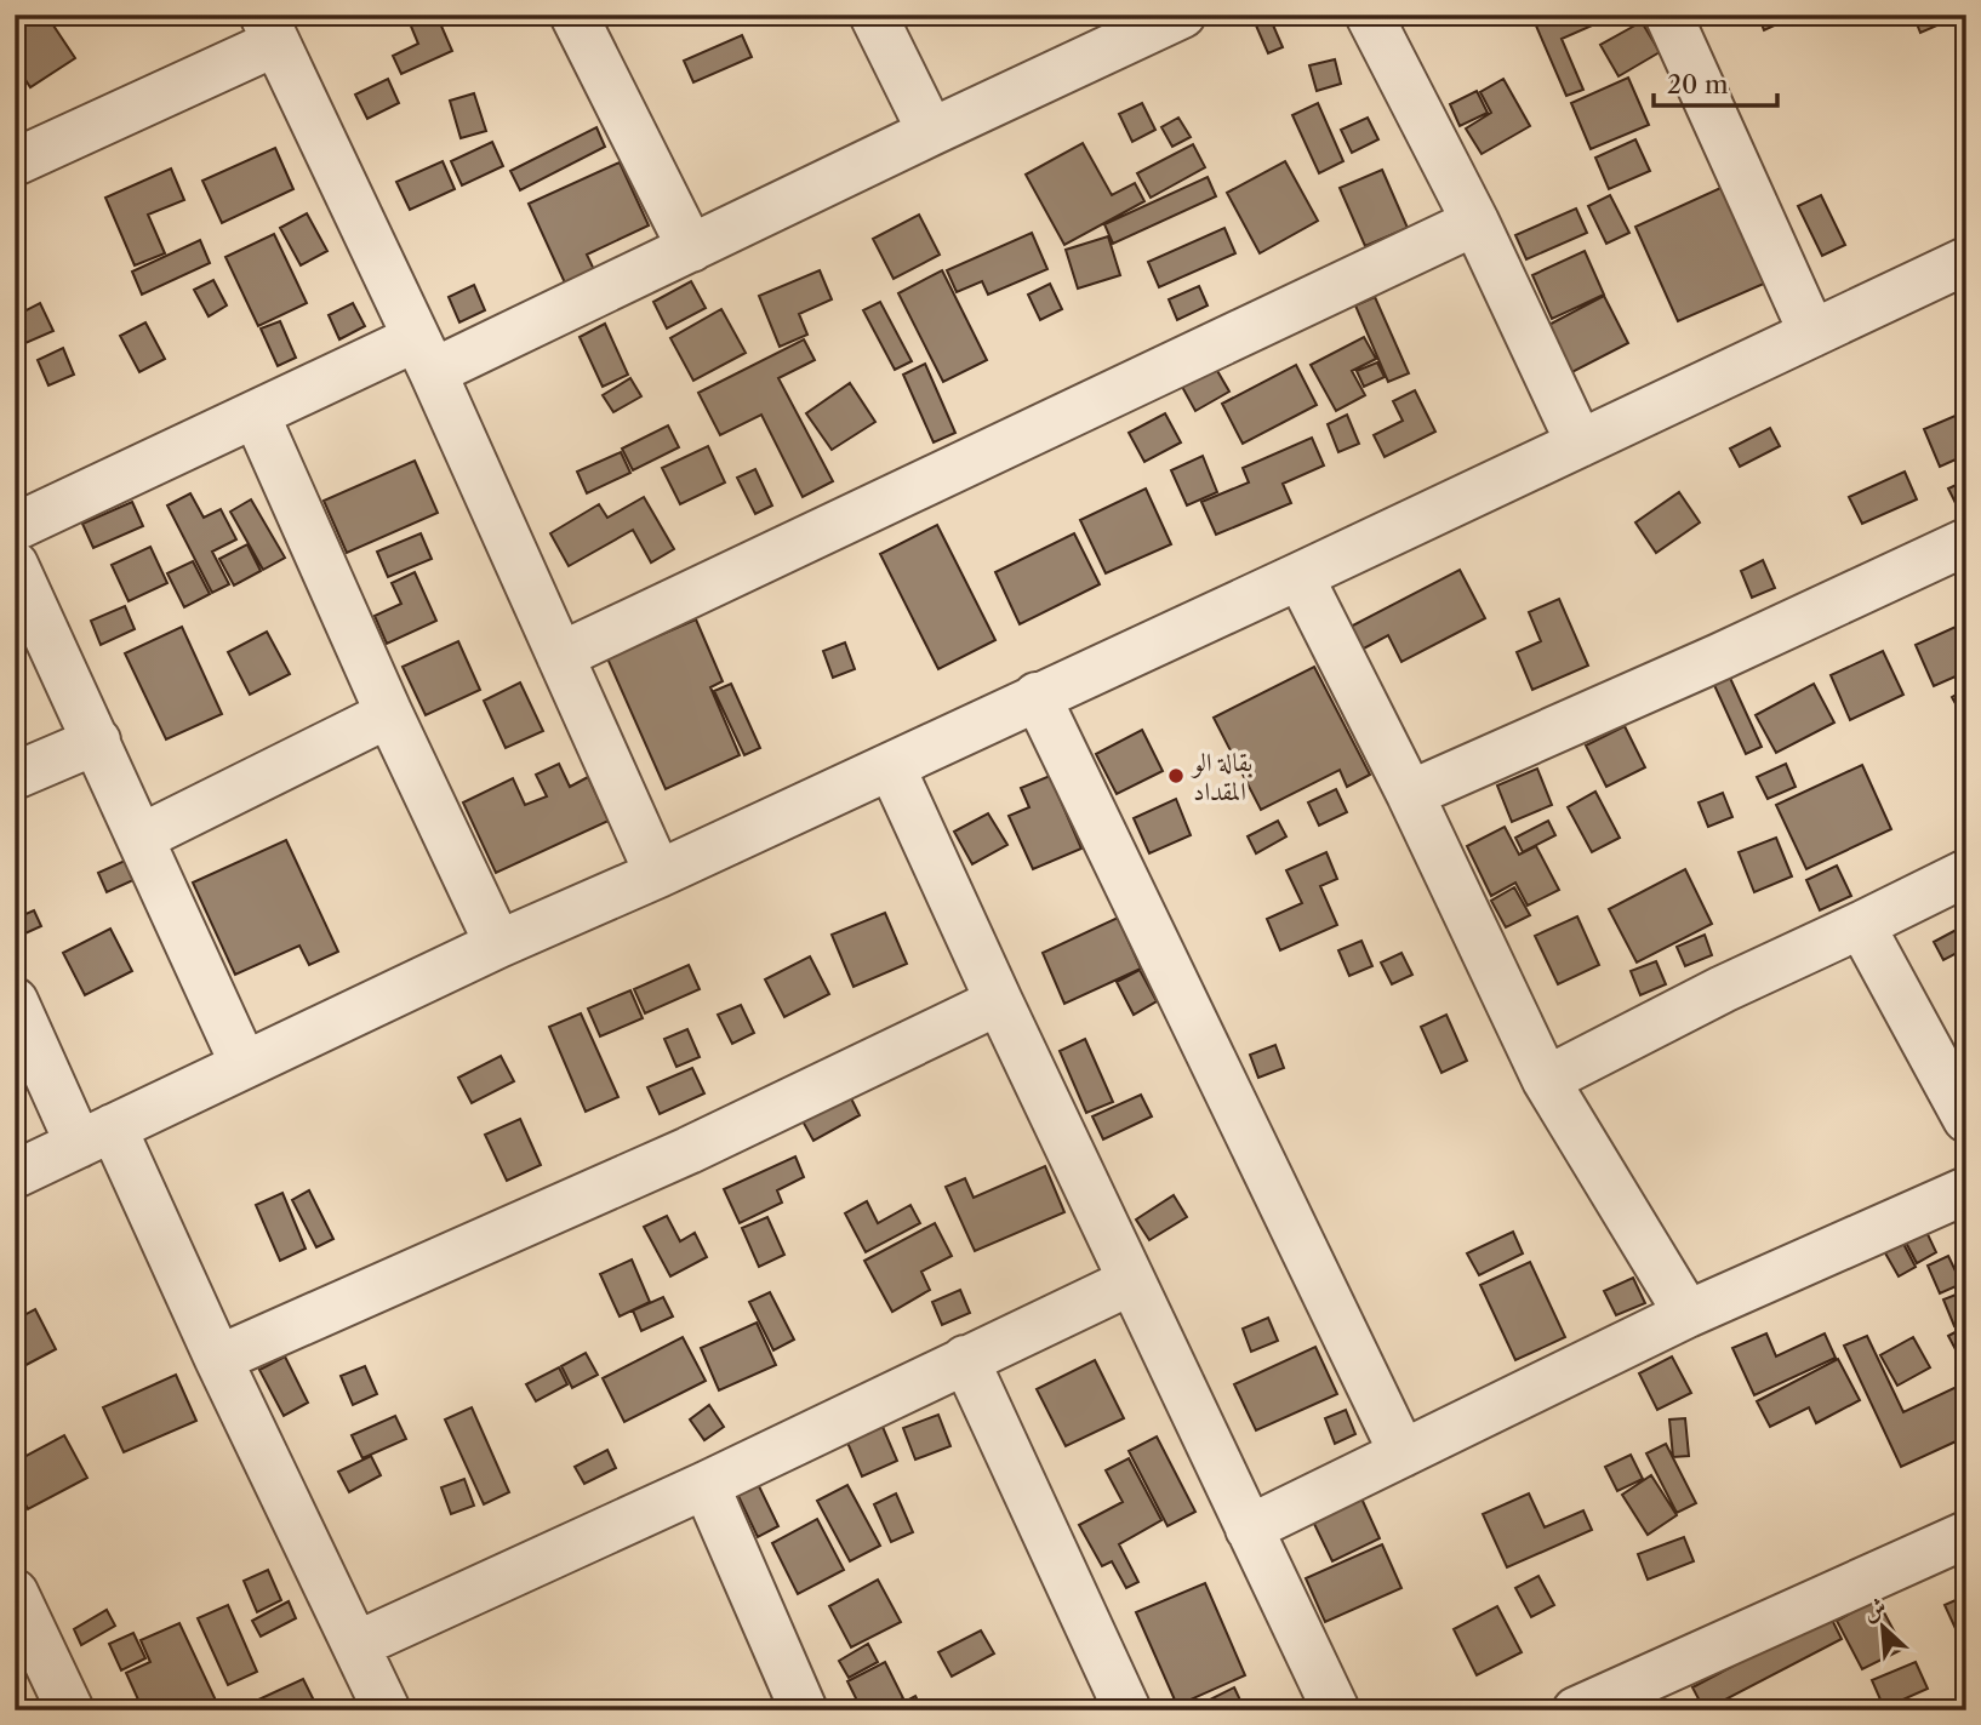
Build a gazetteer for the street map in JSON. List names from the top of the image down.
{
  "places": ["بقالة الو المقداد"],
  "scale_bar": "20 m",
  "north": "top left"
}
